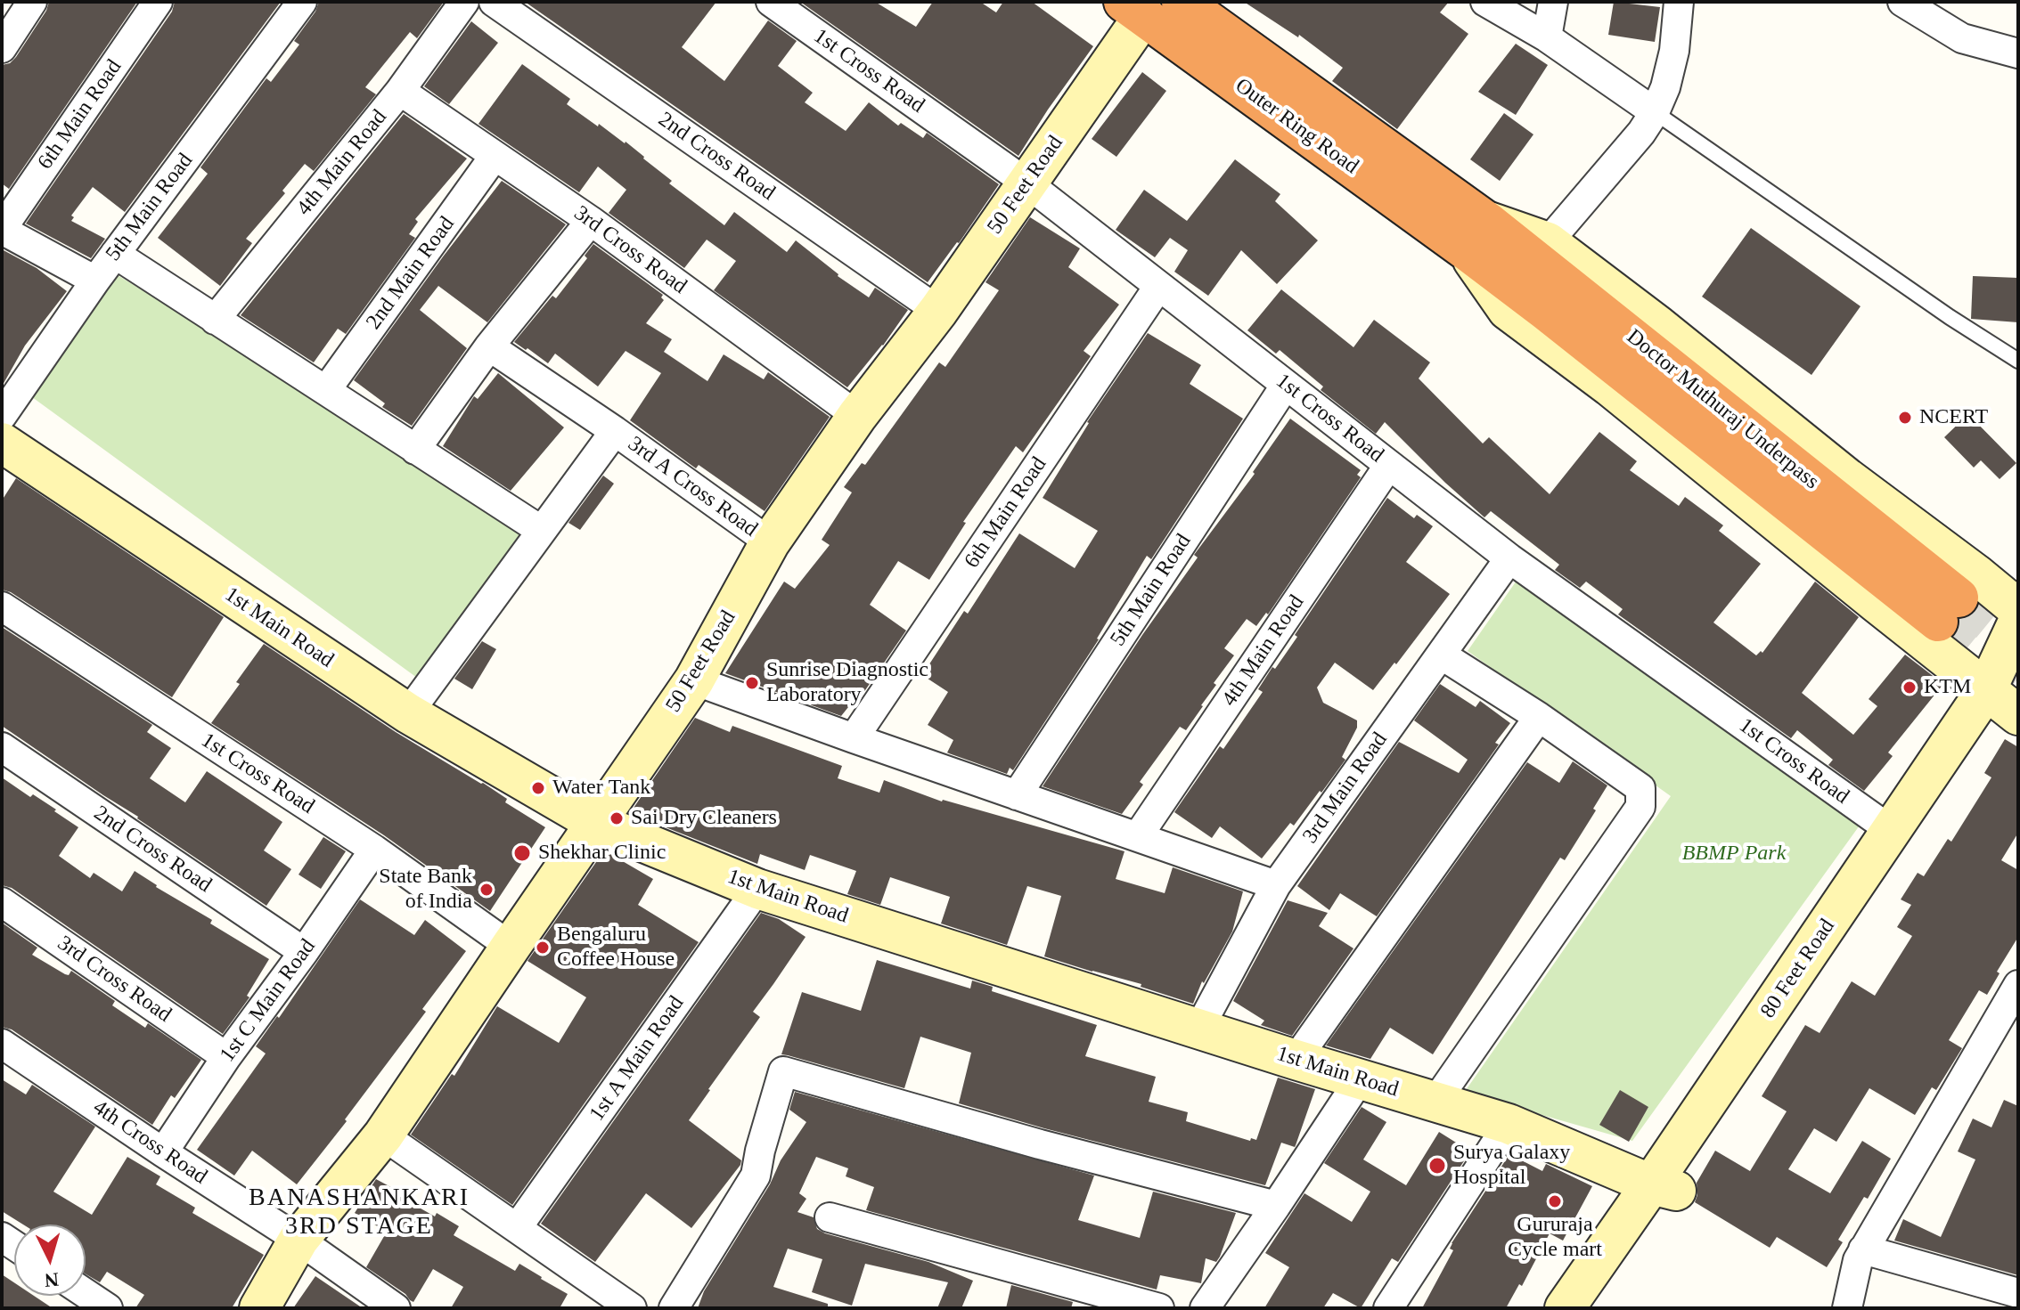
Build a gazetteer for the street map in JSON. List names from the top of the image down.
{
  "streets": {
    "highway": ["Outer Ring Road", "Doctor Muthuraj Underpass"],
    "street": [
      "1st Cross Road",
      "6th Main Road",
      "2nd Cross Road",
      "4th Main Road",
      "50 Feet Road",
      "5th Main Road",
      "3rd Cross Road",
      "2nd Main Road",
      "3rd A Cross Road",
      "1st Main Road",
      "3rd Main Road",
      "80 Feet Road",
      "1st C Main Road",
      "1st A Main Road",
      "4th Cross Road"
    ]
  },
  "crossings": [
    ["1st Cross Road", "6th Main Road"],
    ["1st Cross Road", "4th Main Road"],
    ["1st Cross Road", "50 Feet Road"],
    ["1st Cross Road", "5th Main Road"],
    ["1st Cross Road", "3rd Main Road"],
    ["1st Cross Road", "80 Feet Road"],
    ["1st Cross Road", "1st C Main Road"],
    ["Outer Ring Road", "50 Feet Road"],
    ["Outer Ring Road", "Doctor Muthuraj Underpass"],
    ["2nd Cross Road", "50 Feet Road"],
    ["2nd Cross Road", "1st C Main Road"],
    ["4th Main Road", "3rd Cross Road"],
    ["50 Feet Road", "3rd Cross Road"],
    ["50 Feet Road", "3rd A Cross Road"],
    ["50 Feet Road", "1st Main Road"],
    ["50 Feet Road", "4th Cross Road"],
    ["3rd Cross Road", "2nd Main Road"],
    ["3rd Cross Road", "1st C Main Road"],
    ["1st Main Road", "3rd Main Road"],
    ["1st Main Road", "80 Feet Road"],
    ["1st Main Road", "1st A Main Road"],
    ["1st C Main Road", "4th Cross Road"]
  ],
  "districts": ["BANASHANKARI 3RD STAGE"],
  "parks": ["BBMP Park"],
  "places": [
    "NCERT",
    "Sunrise Diagnostic Laboratory",
    "KTM",
    "Water Tank",
    "Sai Dry Cleaners",
    "Shekhar Clinic",
    "State Bank of India",
    "Bengaluru Coffee House",
    "Surya Galaxy Hospital",
    "Gururaja Cycle mart"
  ],
  "north": "bottom"
}
